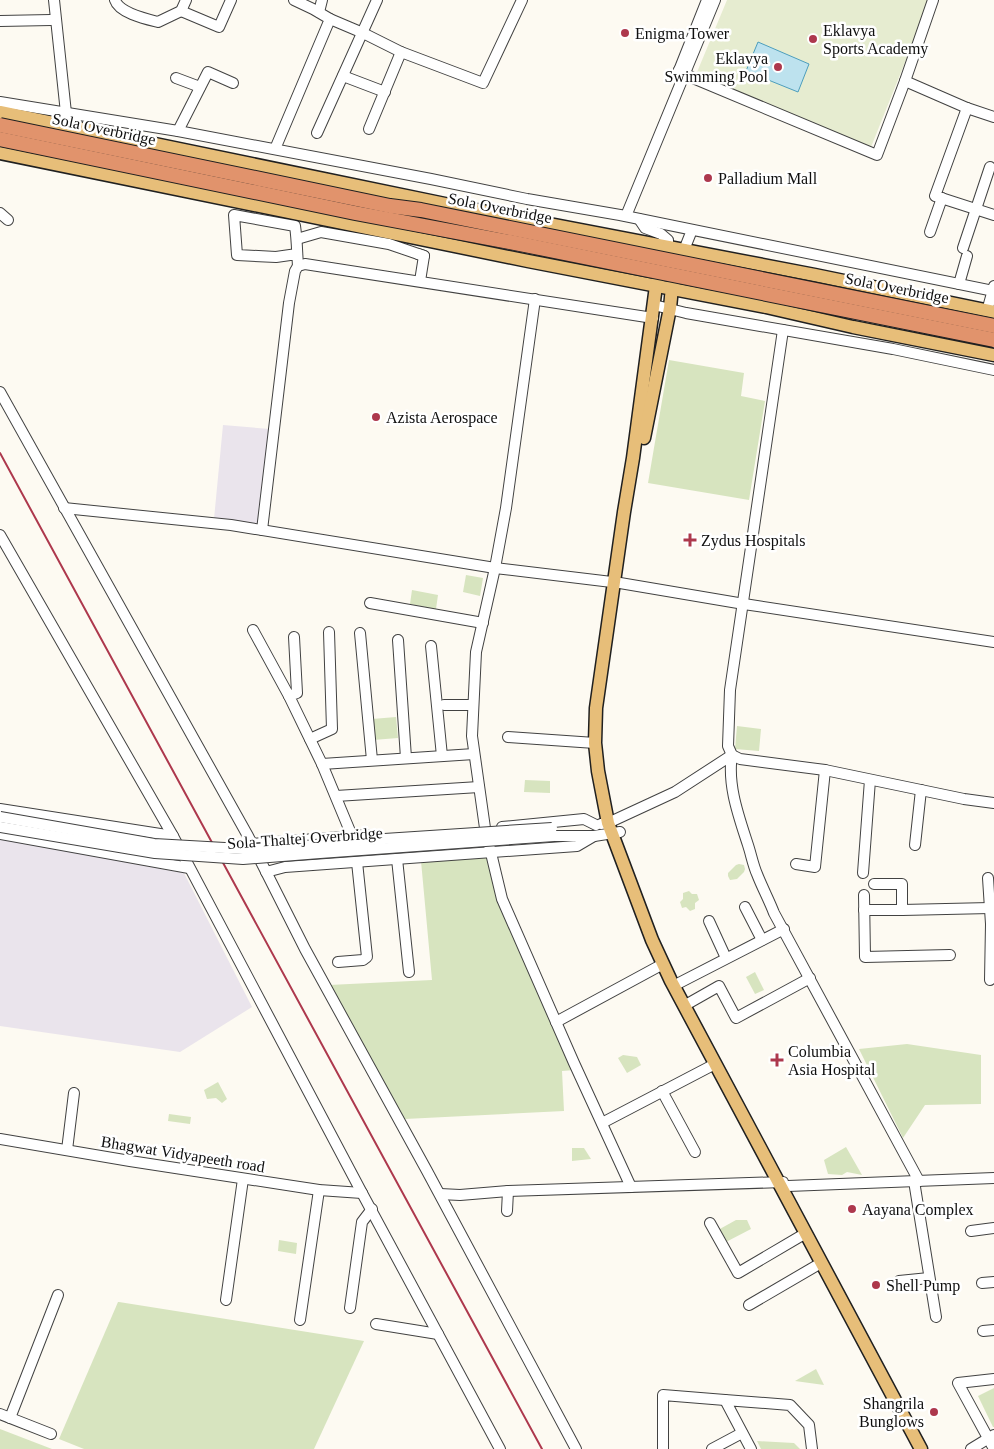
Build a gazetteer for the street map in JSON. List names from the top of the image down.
{
  "streets": {
    "highway": ["Sola Overbridge"],
    "street": ["Sola-Thaltej Overbridge", "Bhagwat Vidyapeeth road"]
  },
  "places": {
    "other": [
      "Enigma Tower",
      "Eklavya Sports Academy",
      "Eklavya Swimming Pool",
      "Palladium Mall",
      "Azista Aerospace",
      "Aayana Complex",
      "Shell Pump",
      "Shangrila Bunglows"
    ],
    "health": ["Zydus Hospitals", "Columbia Asia Hospital"]
  }
}
